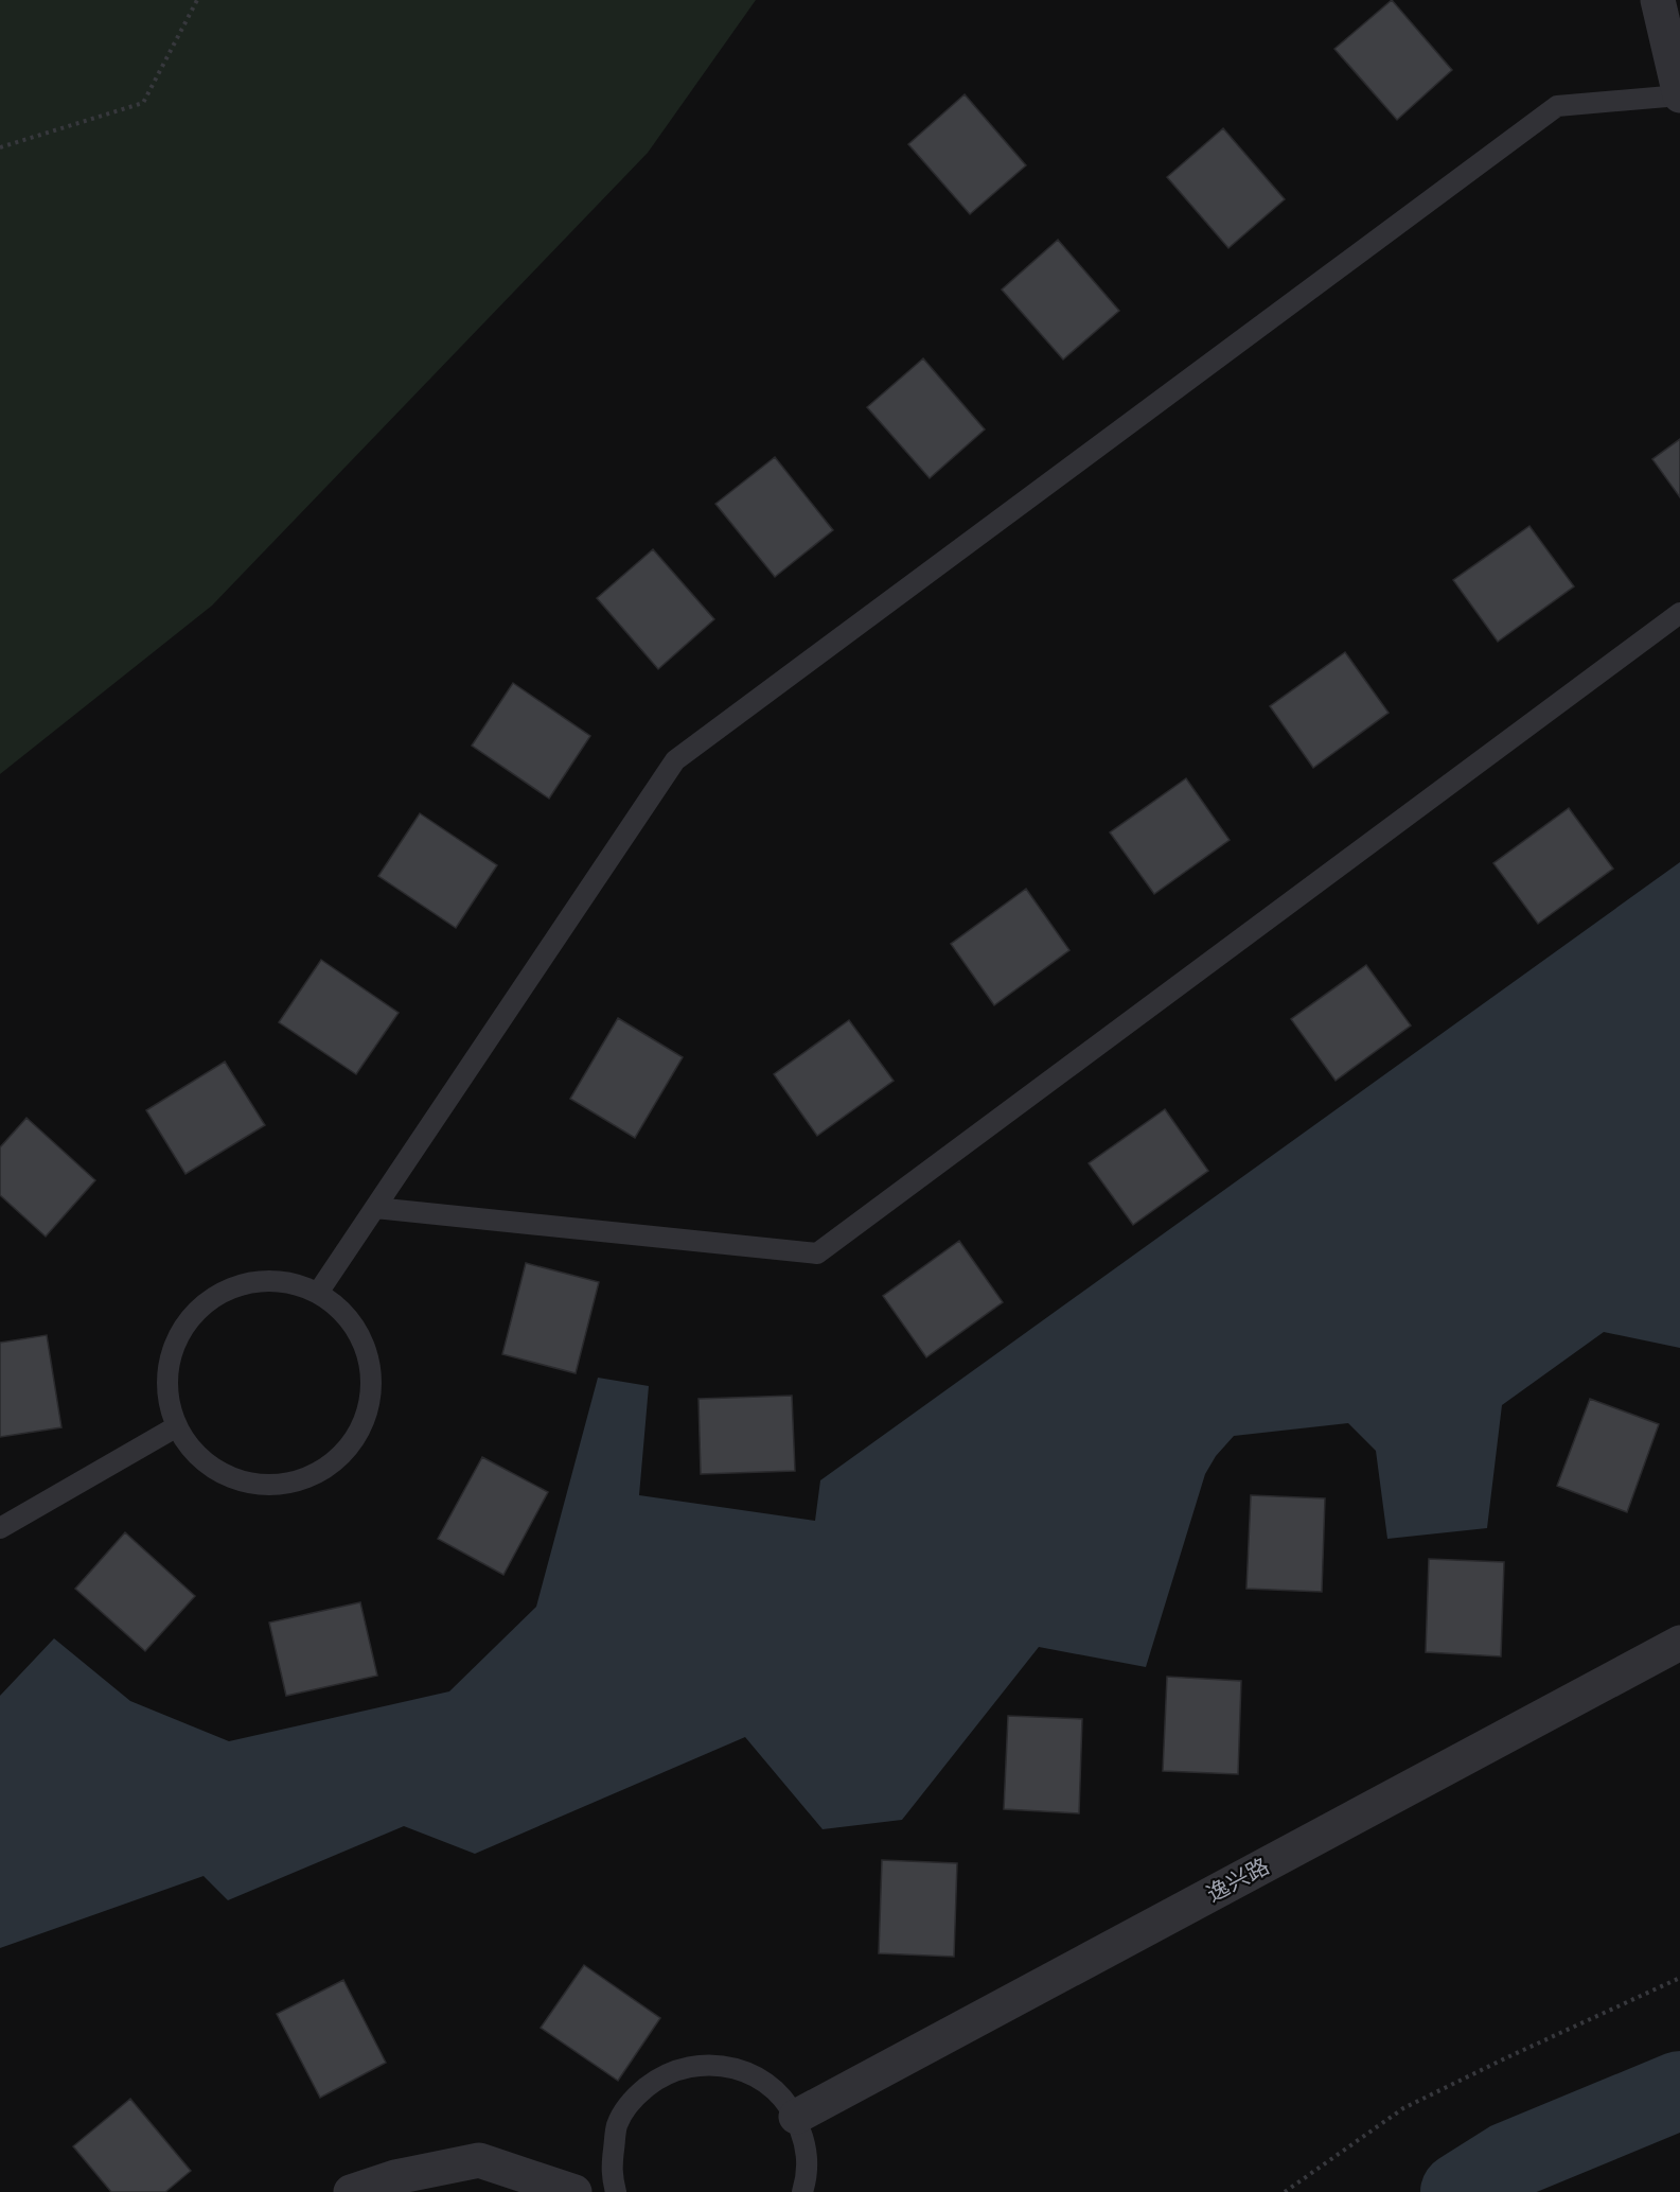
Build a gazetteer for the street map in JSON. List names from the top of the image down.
{
  "streets": {
    "street": ["逸兴路"]
  }
}
